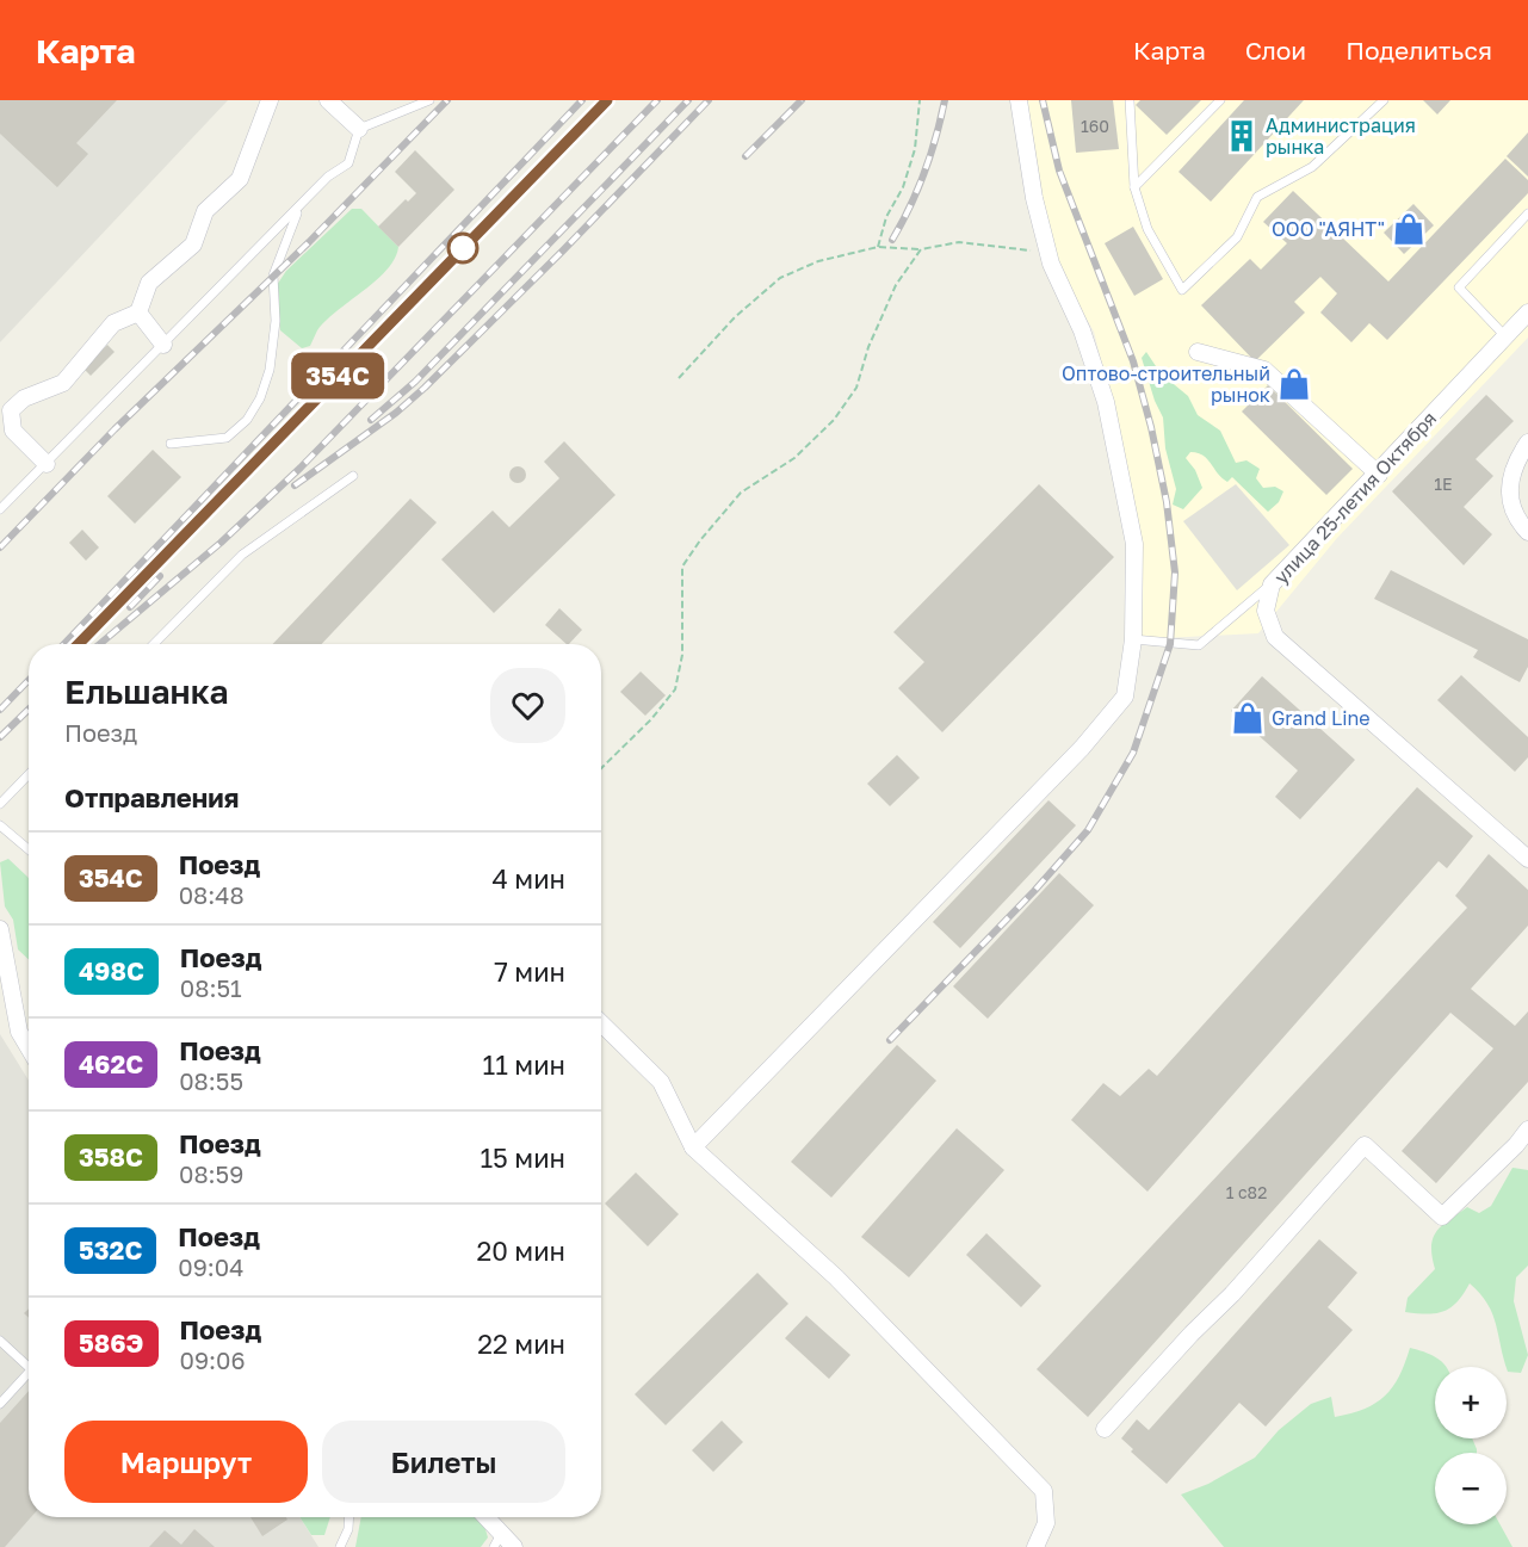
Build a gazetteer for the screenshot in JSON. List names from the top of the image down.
{
  "streets": {
    "street": ["улица 25-летия Октября"]
  },
  "places": {
    "building": ["Администрация рынка"],
    "shop": ["ООО \"АЯНТ\"", "Оптово-строительный рынок", "Grand Line"]
  },
  "house_numbers": ["160", "1Е", "1 с82"],
  "page": {
    "header": "Карта",
    "nav": ["Карта", "Слои", "Поделиться"],
    "on_map": "354С",
    "heading": [
      ["Ельшанка", "Поезд"],
      "Отправления"
    ],
    "list": [
      {
        "mark": "354С",
        "name": "Поезд",
        "note": "08:48",
        "value": "4 мин"
      },
      {
        "mark": "498С",
        "name": "Поезд",
        "note": "08:51",
        "value": "7 мин"
      },
      {
        "mark": "462С",
        "name": "Поезд",
        "note": "08:55",
        "value": "11 мин"
      },
      {
        "mark": "358С",
        "name": "Поезд",
        "note": "08:59",
        "value": "15 мин"
      },
      {
        "mark": "532С",
        "name": "Поезд",
        "note": "09:04",
        "value": "20 мин"
      },
      {
        "mark": "586Э",
        "name": "Поезд",
        "note": "09:06",
        "value": "22 мин"
      }
    ],
    "map_buttons": ["+", "−"],
    "buttons": ["Маршрут", "Билеты"]
  }
}
